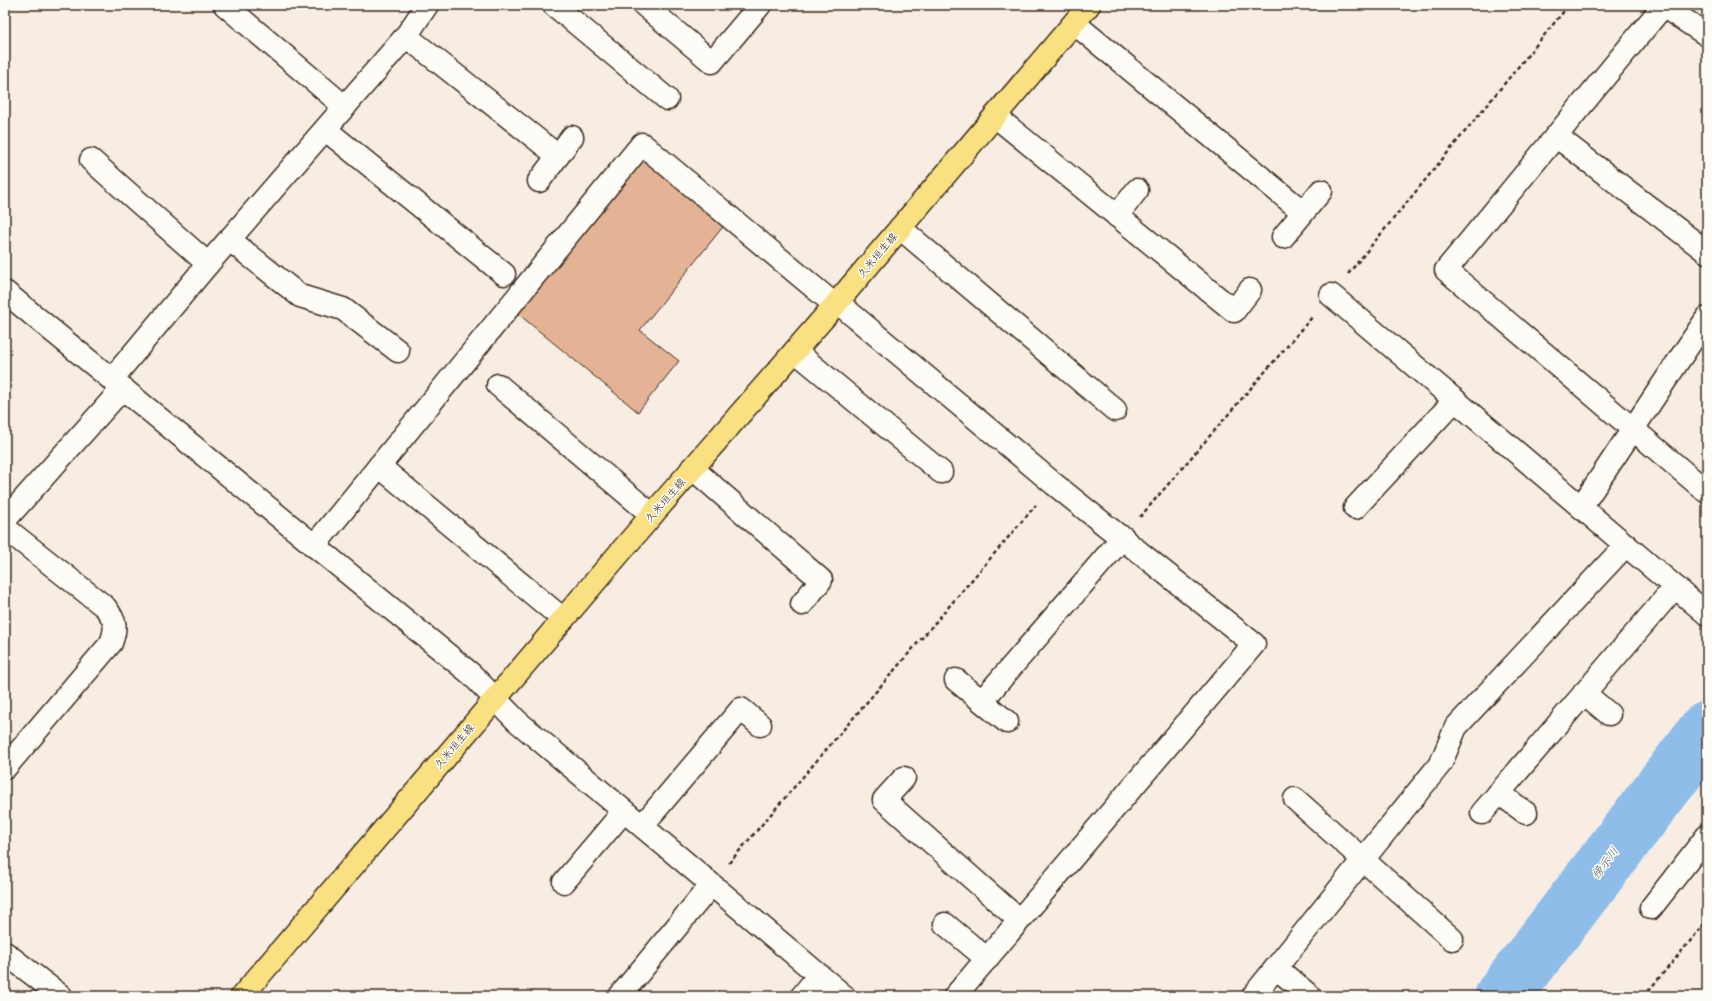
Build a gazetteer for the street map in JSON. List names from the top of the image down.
{
  "streets": {
    "main road": ["久米垣生線"]
  },
  "water": ["傍示川"]
}
